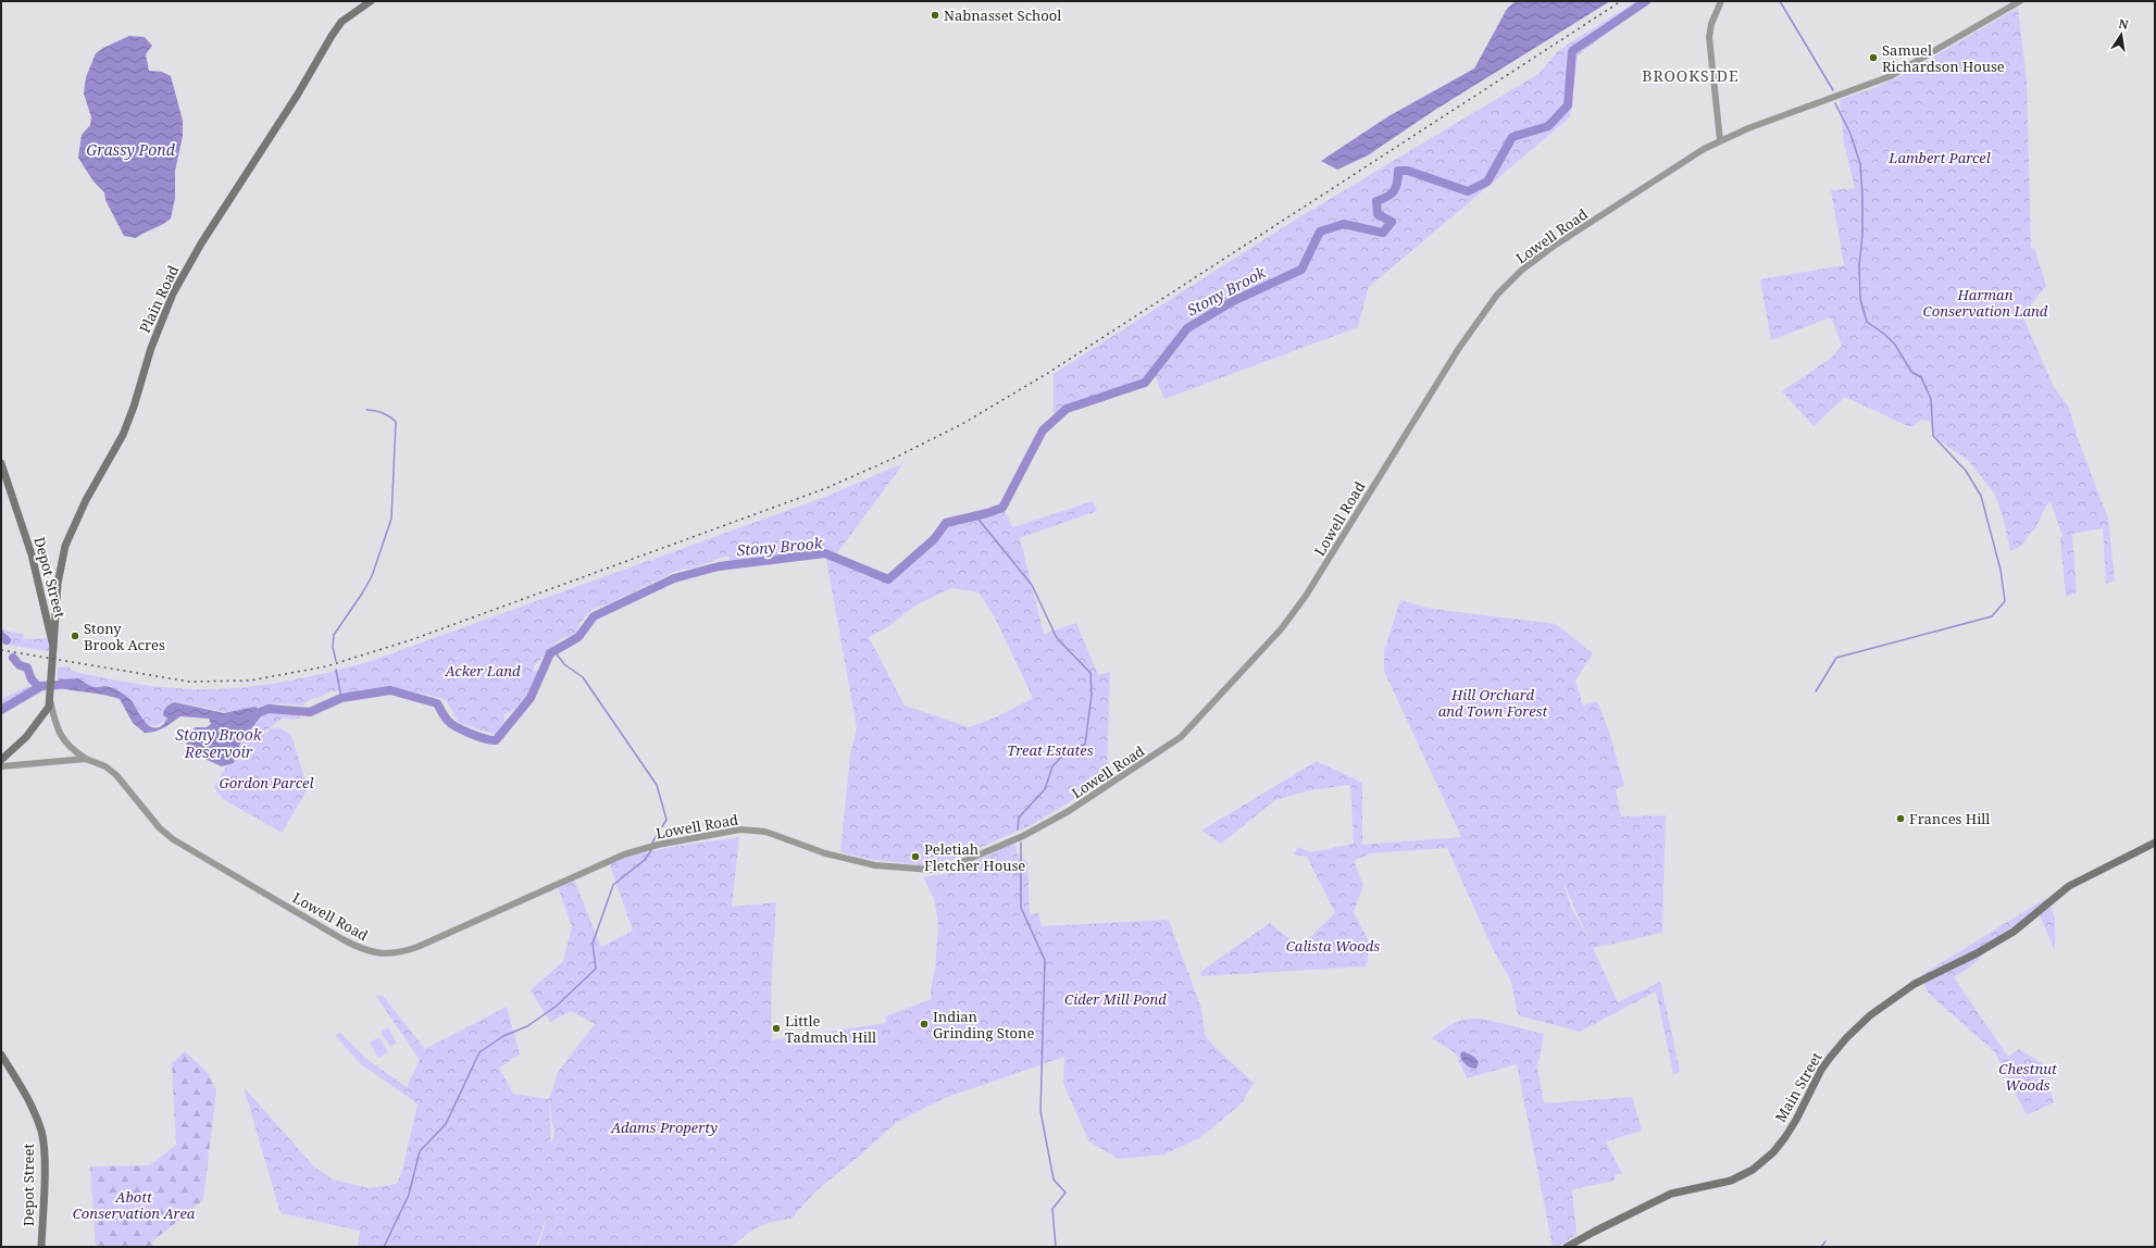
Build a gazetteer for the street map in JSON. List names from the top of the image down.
{
  "streets": {
    "main road": ["Plain Road", "Depot Street", "Main Street"],
    "street": ["Lowell Road"]
  },
  "crossings": [
    ["Plain Road", "Depot Street"]
  ],
  "districts": ["BROOKSIDE"],
  "water": ["Grassy Pond", "Stony Brook", "Stony Brook Reservoir"],
  "parks": [
    "Lambert Parcel",
    "Harman Conservation Land",
    "Acker Land",
    "Hill Orchard and Town Forest",
    "Treat Estates",
    "Gordon Parcel",
    "Calista Woods",
    "Cider Mill Pond",
    "Chestnut Woods",
    "Adams Property",
    "Abott Conservation Area"
  ],
  "places": [
    "Nabnasset School",
    "Samuel Richardson House",
    "Stony Brook Acres",
    "Frances Hill",
    "Peletiah Fletcher House",
    "Indian Grinding Stone",
    "Little Tadmuch Hill"
  ],
  "north": "top"
}
